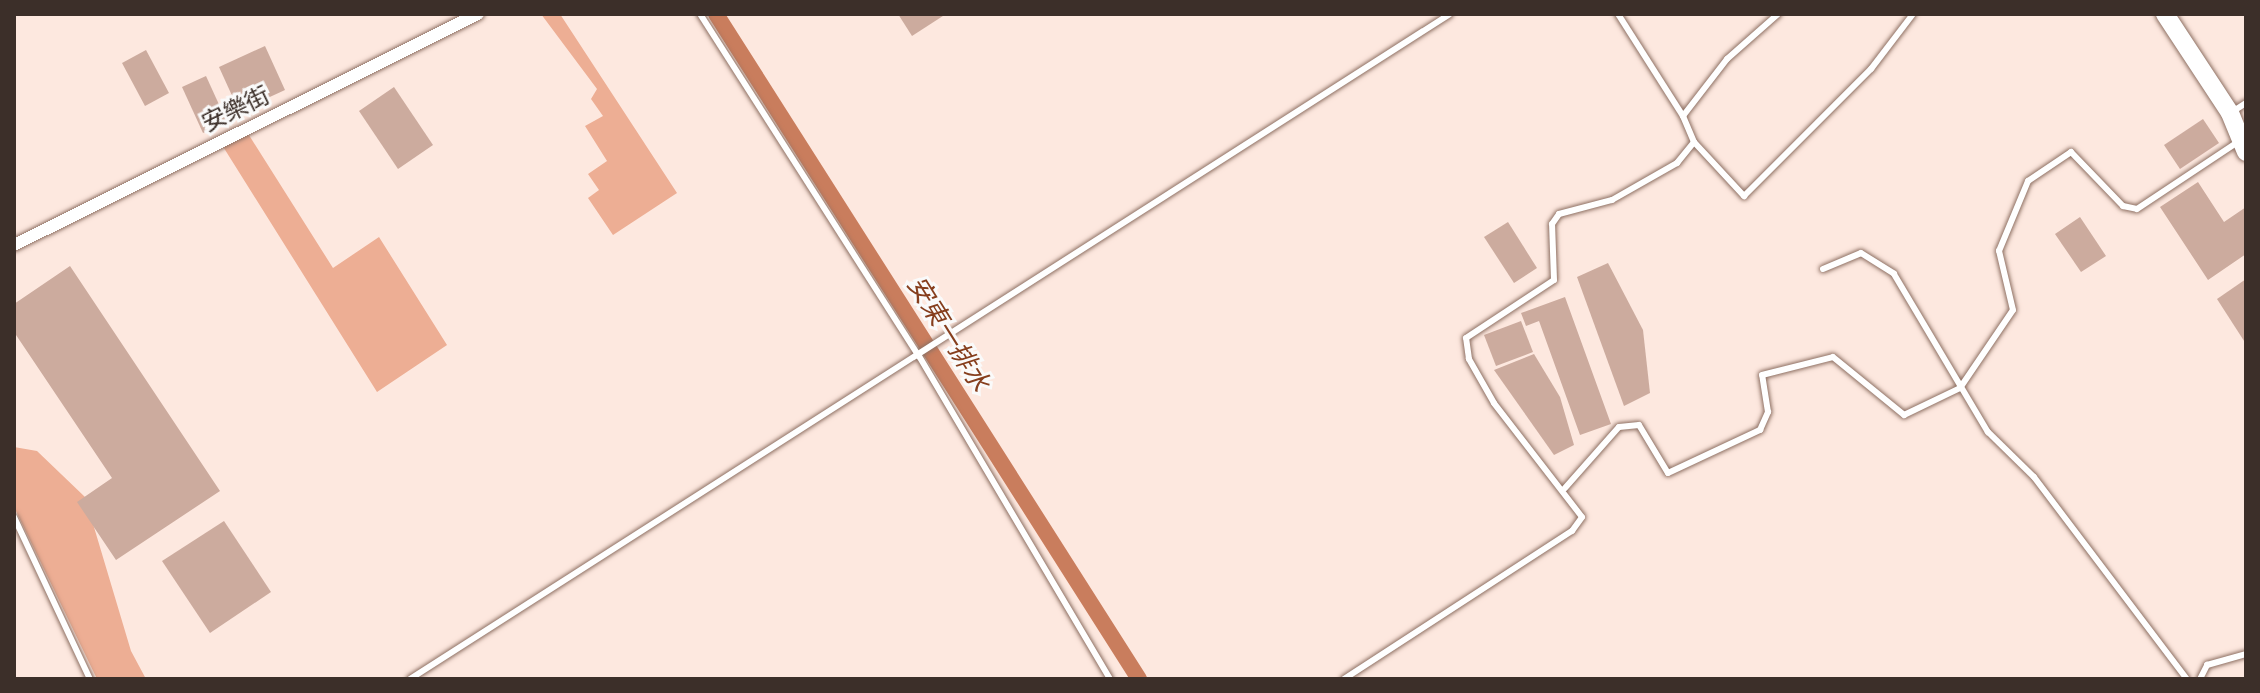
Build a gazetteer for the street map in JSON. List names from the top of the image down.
{
  "streets": {
    "street": ["安樂街"]
  },
  "water": ["安東一排水"]
}
